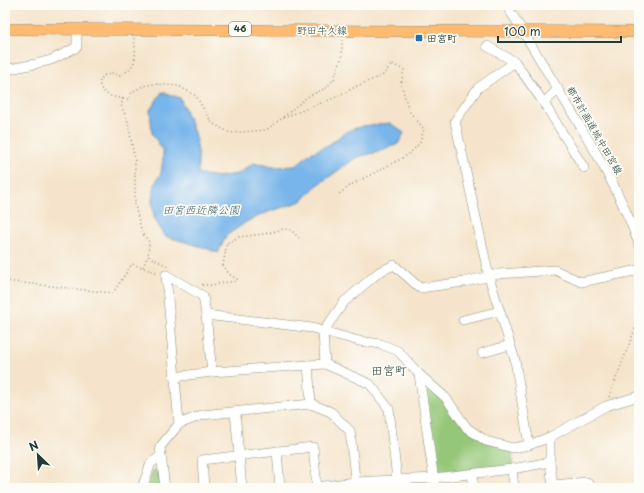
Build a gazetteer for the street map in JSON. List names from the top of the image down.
{
  "streets": {
    "main road": ["46", "野田牛久線"],
    "street": ["都市計画道城中田宮線"]
  },
  "crossings": [
    ["野田牛久線", "都市計画道城中田宮線"]
  ],
  "districts": ["田宮町"],
  "water": ["田宮西近隣公園"],
  "places": {
    "transit": ["田宮町"]
  },
  "scale_bar": "100 m",
  "north": "top left"
}
